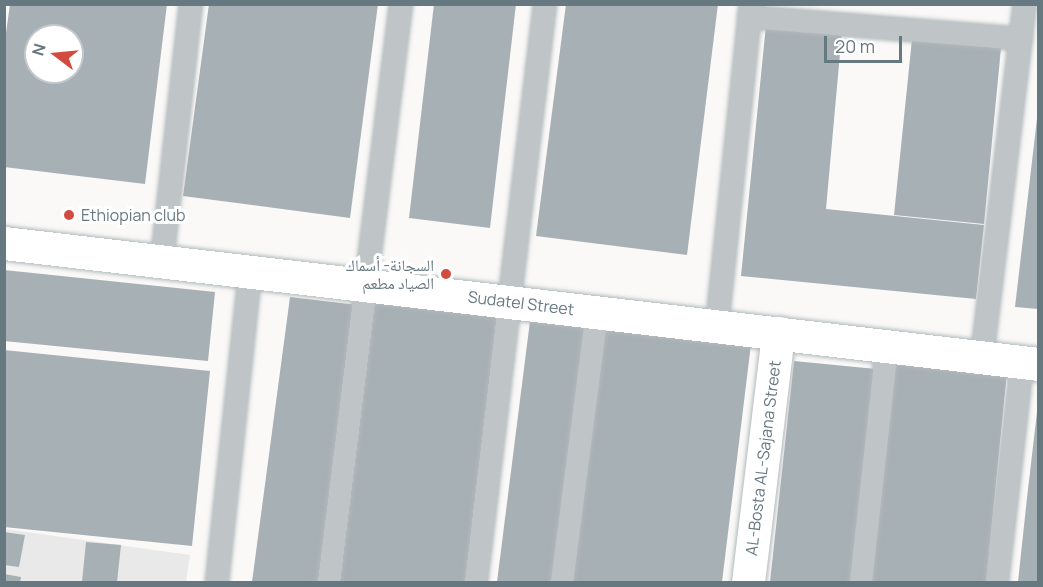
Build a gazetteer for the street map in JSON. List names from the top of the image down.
{
  "streets": {
    "street": ["Sudatel Street", "AL-Bosta AL-Sajana Street"]
  },
  "crossings": [
    ["Sudatel Street", "AL-Bosta AL-Sajana Street"]
  ],
  "places": ["Ethiopian club", "السجانة- أسماك الصياد مطعم"],
  "scale_bar": "20 m",
  "north": "left"
}
